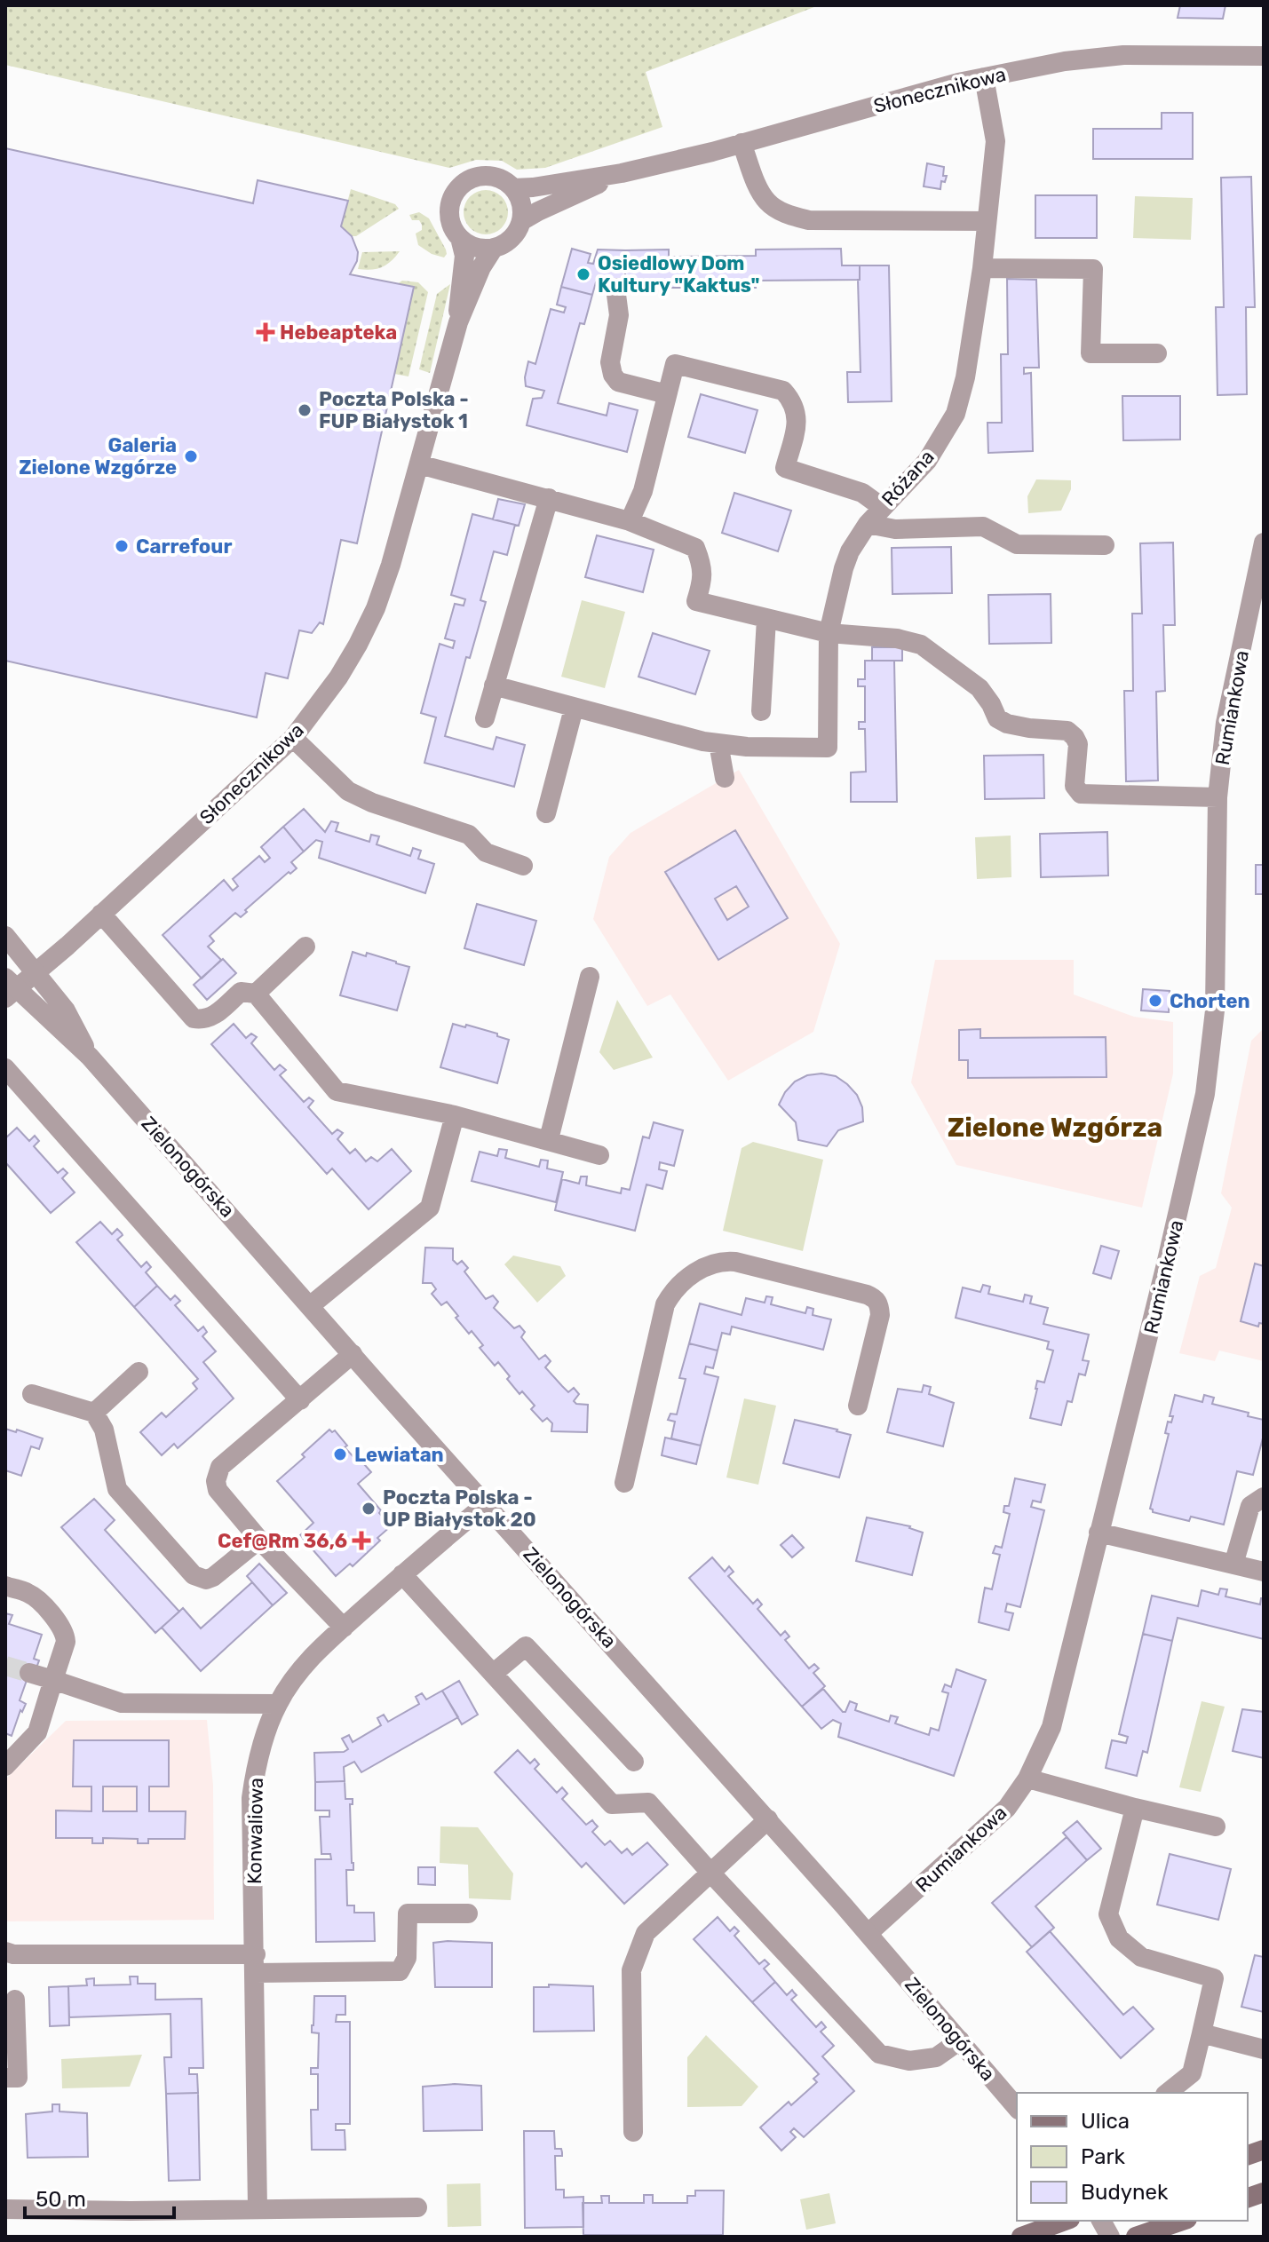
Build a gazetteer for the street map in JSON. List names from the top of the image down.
{
  "streets": {
    "street": [
      "Słonecznikowa",
      "Różana",
      "Rumiankowa",
      "Zielonogórska",
      "Konwaliowa"
    ]
  },
  "crossings": [
    ["Słonecznikowa", "Różana"],
    ["Słonecznikowa", "Zielonogórska"],
    ["Rumiankowa", "Zielonogórska"],
    ["Zielonogórska", "Konwaliowa"]
  ],
  "districts": ["Zielone Wzgórza"],
  "places": {
    "other": [
      "Osiedlowy Dom Kultury \"Kaktus\"",
      "Poczta Polska - FUP Białystok 1",
      "Galeria Zielone Wzgórze",
      "Carrefour",
      "Chorten",
      "Lewiatan",
      "Poczta Polska - UP Białystok 20"
    ],
    "health": ["Hebeapteka", "Cef@Rm 36,6"]
  },
  "legend": ["Ulica", "Park", "Budynek"],
  "scale_bar": "50 m"
}
